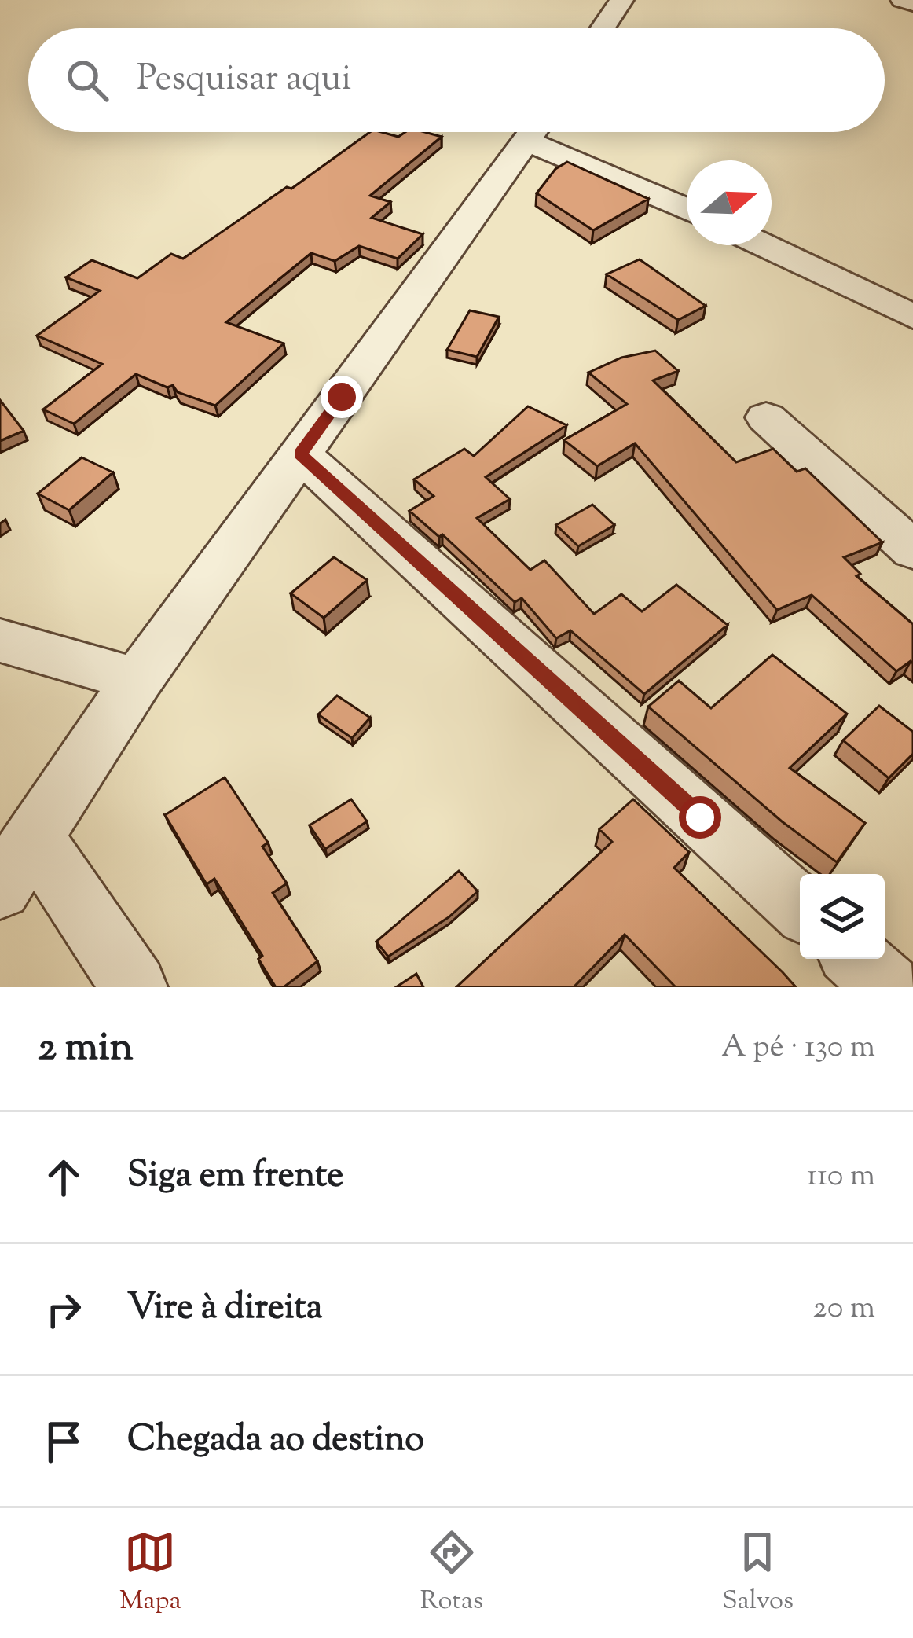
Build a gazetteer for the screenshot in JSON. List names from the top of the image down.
{
  "north": "right",
  "page": {
    "search": "Pesquisar aqui",
    "heading": ["2 min", "A pé · 130 m"],
    "list": [
      ["Siga em frente", "110 m"],
      ["Vire à direita", "20 m"],
      "Chegada ao destino"
    ],
    "nav": ["Mapa", "Rotas", "Salvos"]
  }
}
